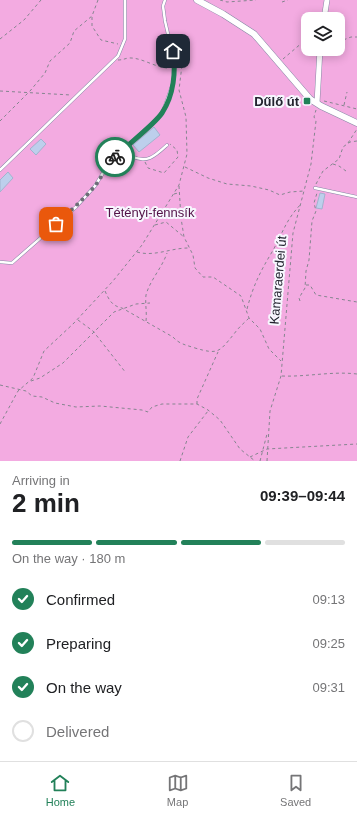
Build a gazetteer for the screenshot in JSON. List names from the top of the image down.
{
  "streets": {
    "path": ["Kamaraerdei út"]
  },
  "parks": ["Tétényi-fennsík"],
  "places": {
    "transit": ["Dűlő út"]
  },
  "page": {
    "heading": ["2 min", "Arriving in", "09:39–09:44"],
    "bar": "On the way · 180 m",
    "list": [
      ["Confirmed", "09:13"],
      ["Preparing", "09:25"],
      ["On the way", "09:31"],
      "Delivered"
    ],
    "tabs": ["Home", "Map", "Saved"]
  }
}
